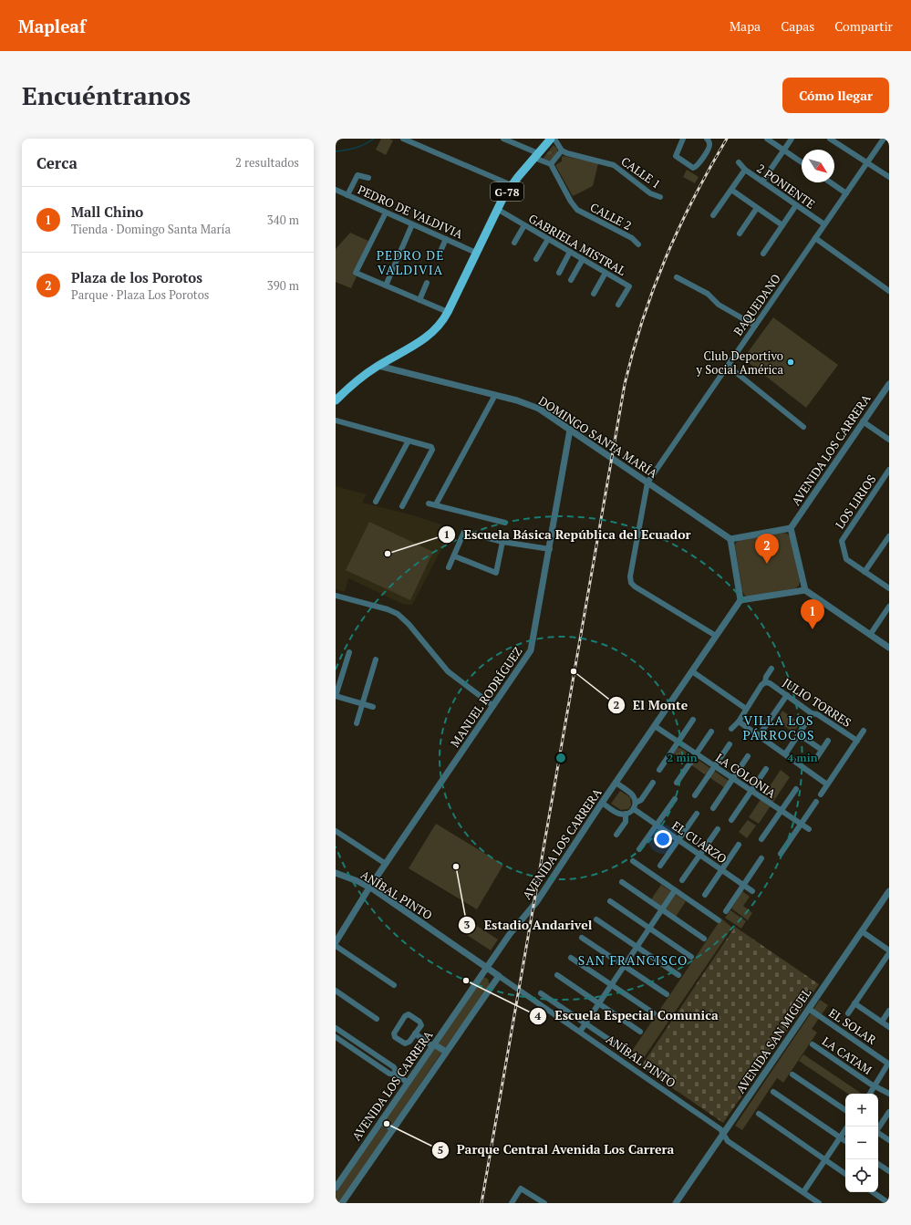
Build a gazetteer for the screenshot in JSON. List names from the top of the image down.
{
  "streets": {
    "main road": ["G-78"],
    "street": [
      "CALLE 1",
      "2 PONIENTE",
      "PEDRO DE VALDIVIA",
      "CALLE 2",
      "GABRIELA MISTRAL",
      "BAQUEDANO",
      "DOMINGO SANTA MARÍA",
      "AVENIDA LOS CARRERA",
      "LOS LIRIOS",
      "MANUEL RODRÍGUEZ",
      "JULIO TORRES",
      "LA COLONIA",
      "EL CUARZO",
      "ANÍBAL PINTO",
      "EL SOLAR",
      "AVENIDA SAN MIGUEL",
      "LA CATAM"
    ]
  },
  "crossings": [
    ["2 PONIENTE", "BAQUEDANO"],
    ["G-78", "PEDRO DE VALDIVIA"],
    ["G-78", "GABRIELA MISTRAL"],
    ["G-78", "DOMINGO SANTA MARÍA"],
    ["BAQUEDANO", "DOMINGO SANTA MARÍA"],
    ["DOMINGO SANTA MARÍA", "MANUEL RODRÍGUEZ"],
    ["AVENIDA LOS CARRERA", "LA COLONIA"],
    ["AVENIDA LOS CARRERA", "EL CUARZO"],
    ["AVENIDA LOS CARRERA", "ANÍBAL PINTO"],
    ["MANUEL RODRÍGUEZ", "ANÍBAL PINTO"],
    ["ANÍBAL PINTO", "AVENIDA SAN MIGUEL"],
    ["EL SOLAR", "AVENIDA SAN MIGUEL"],
    ["EL SOLAR", "LA CATAM"]
  ],
  "districts": ["PEDRO DE VALDIVIA", "VILLA LOS PÁRROCOS", "SAN FRANCISCO"],
  "places": [
    "Club Deportivo y Social América",
    "Escuela Básica República del Ecuador",
    "El Monte",
    "Estadio Andarivel",
    "Escuela Especial Comunica",
    "Parque Central Avenida Los Carrera"
  ],
  "north": "bottom right",
  "page": {
    "header": "Mapleaf",
    "nav": ["Mapa", "Capas", "Compartir"],
    "buttons": "Cómo llegar",
    "title": "Encuéntranos",
    "heading": ["Cerca", "2 resultados"],
    "list": [
      {
        "mark": "1",
        "name": "Mall Chino",
        "note": "Tienda · Domingo Santa María",
        "value": "340 m"
      },
      {
        "mark": "2",
        "name": "Plaza de los Porotos",
        "note": "Parque · Plaza Los Porotos",
        "value": "390 m"
      }
    ],
    "pins": ["2", "1"],
    "map_buttons": ["+", "−"]
  },
  "rings": ["2 min", "4 min"]
}
